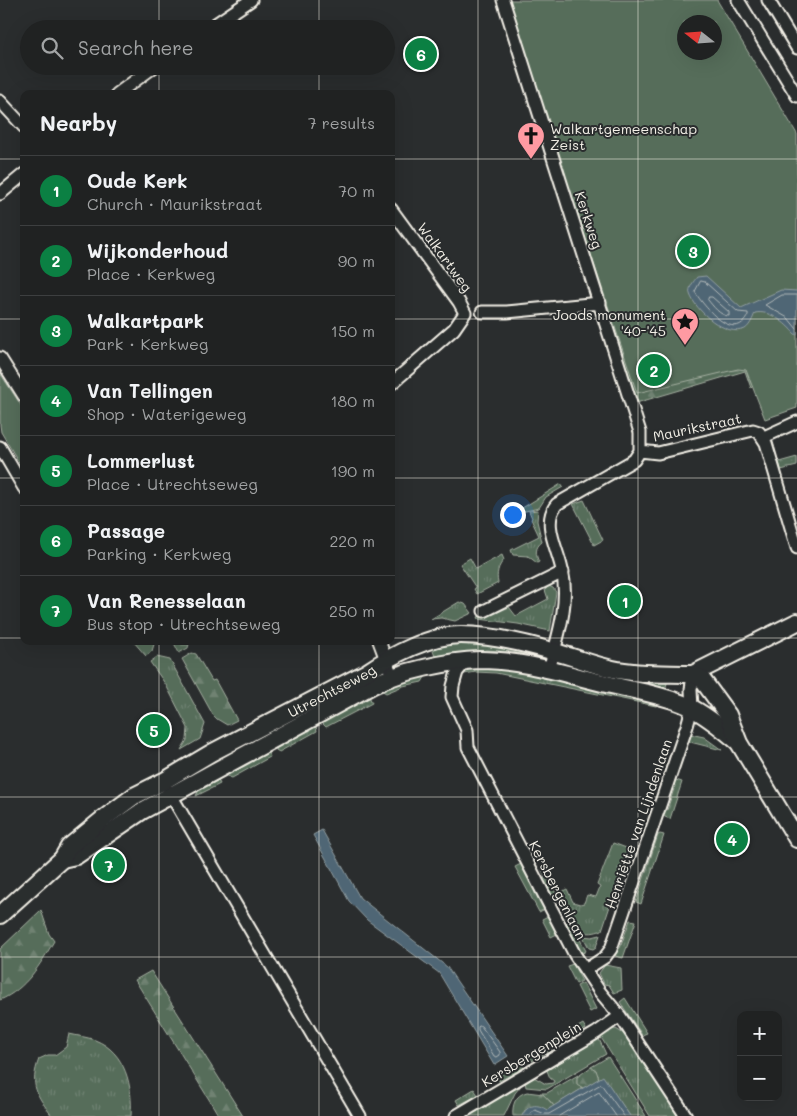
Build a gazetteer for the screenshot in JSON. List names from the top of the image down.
{
  "streets": {
    "main road": ["Utrechtseweg"],
    "street": [
      "Kerkweg",
      "Walkartweg",
      "Maurikstraat",
      "Henriëtte van Lijndenlaan",
      "Kersbergenlaan",
      "Kersbergenplein"
    ]
  },
  "crossings": [
    ["Kerkweg", "Maurikstraat"],
    ["Maurikstraat", "Utrechtseweg"],
    ["Utrechtseweg", "Henriëtte van Lijndenlaan"],
    ["Utrechtseweg", "Kersbergenlaan"],
    ["Henriëtte van Lijndenlaan", "Kersbergenlaan"],
    ["Kersbergenlaan", "Kersbergenplein"]
  ],
  "places": {
    "church": ["Walkartgemeenschap Zeist"],
    "place": ["Joods monument '40-'45"]
  },
  "north": "left",
  "page": {
    "search": "Search here",
    "pins": [
      "6",
      "3",
      "2",
      "1",
      "5",
      "4",
      "7"
    ],
    "heading": ["Nearby", "7 results"],
    "list": [
      {
        "mark": "1",
        "name": "Oude Kerk",
        "note": "Church · Maurikstraat",
        "value": "70 m"
      },
      {
        "mark": "2",
        "name": "Wijkonderhoud",
        "note": "Place · Kerkweg",
        "value": "90 m"
      },
      {
        "mark": "3",
        "name": "Walkartpark",
        "note": "Park · Kerkweg",
        "value": "150 m"
      },
      {
        "mark": "4",
        "name": "Van Tellingen",
        "note": "Shop · Waterigeweg",
        "value": "180 m"
      },
      {
        "mark": "5",
        "name": "Lommerlust",
        "note": "Place · Utrechtseweg",
        "value": "190 m"
      },
      {
        "mark": "6",
        "name": "Passage",
        "note": "Parking · Kerkweg",
        "value": "220 m"
      },
      {
        "mark": "7",
        "name": "Van Renesselaan",
        "note": "Bus stop · Utrechtseweg",
        "value": "250 m"
      }
    ],
    "map_buttons": ["+", "−"]
  }
}
